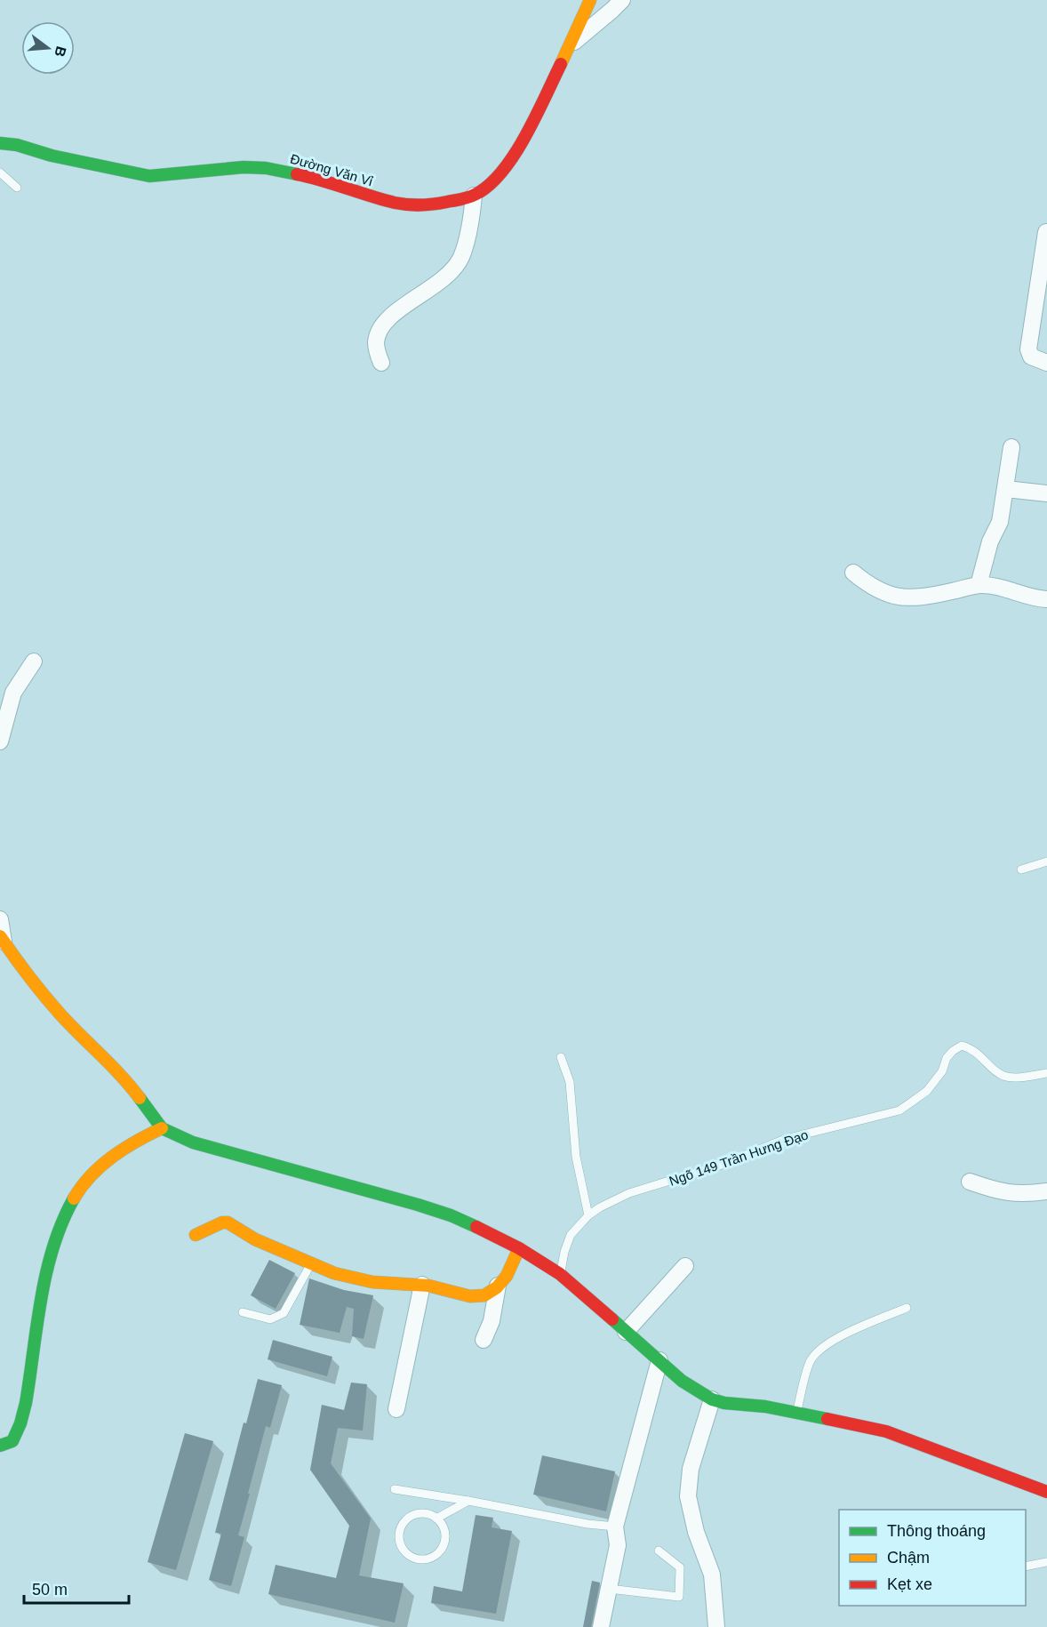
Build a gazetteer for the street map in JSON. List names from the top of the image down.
{
  "streets": {
    "street": ["Đường Văn Vỉ"],
    "lane": ["Ngõ 149 Trần Hưng Đạo"]
  },
  "legend": ["Thông thoáng", "Chậm", "Kẹt xe"],
  "scale_bar": "50 m",
  "north": "right"
}
